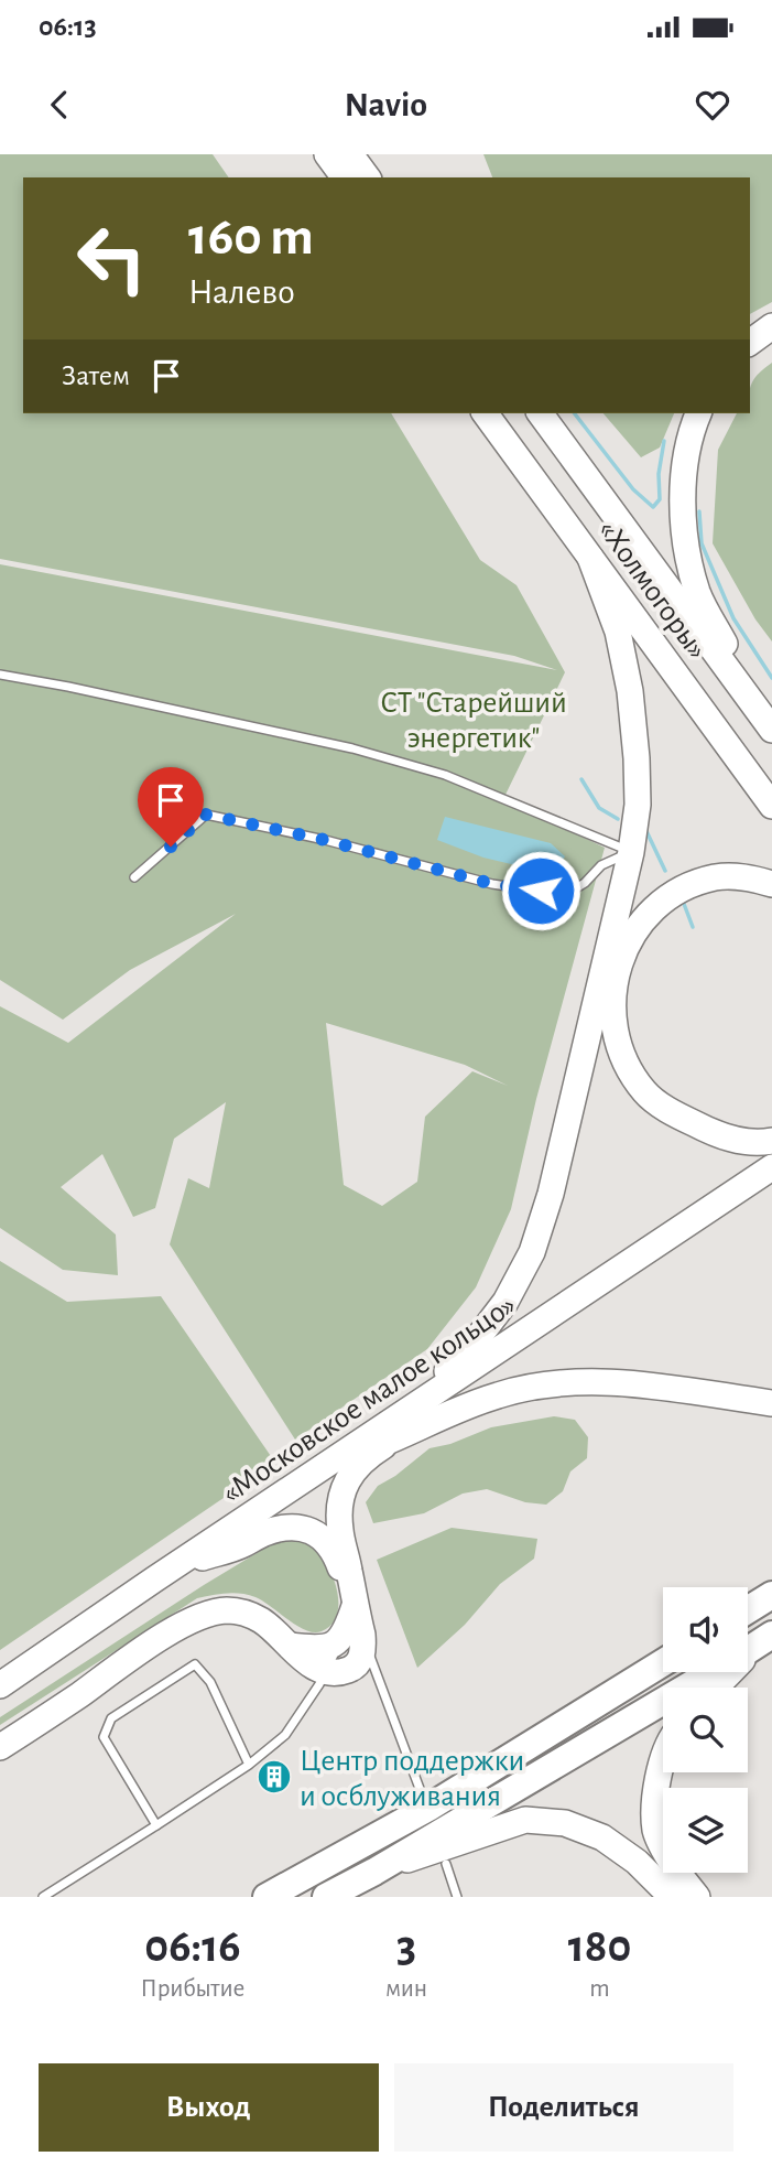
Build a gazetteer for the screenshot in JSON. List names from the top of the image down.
{
  "streets": {
    "highway": ["«Холмогоры»", "«Московское малое кольцо»"]
  },
  "parks": ["СТ \"Старейший энергетик\""],
  "places": {
    "building": ["Центр поддержки и осблуживания"]
  },
  "page": {
    "status": "06:13",
    "header": "Navio",
    "turn": ["160 m", "Налево"],
    "then": "Затем",
    "eta": [
      "06:16",
      "Прибытие",
      "3",
      "мин",
      "180",
      "m"
    ],
    "buttons": ["Выход", "Поделиться"]
  }
}
